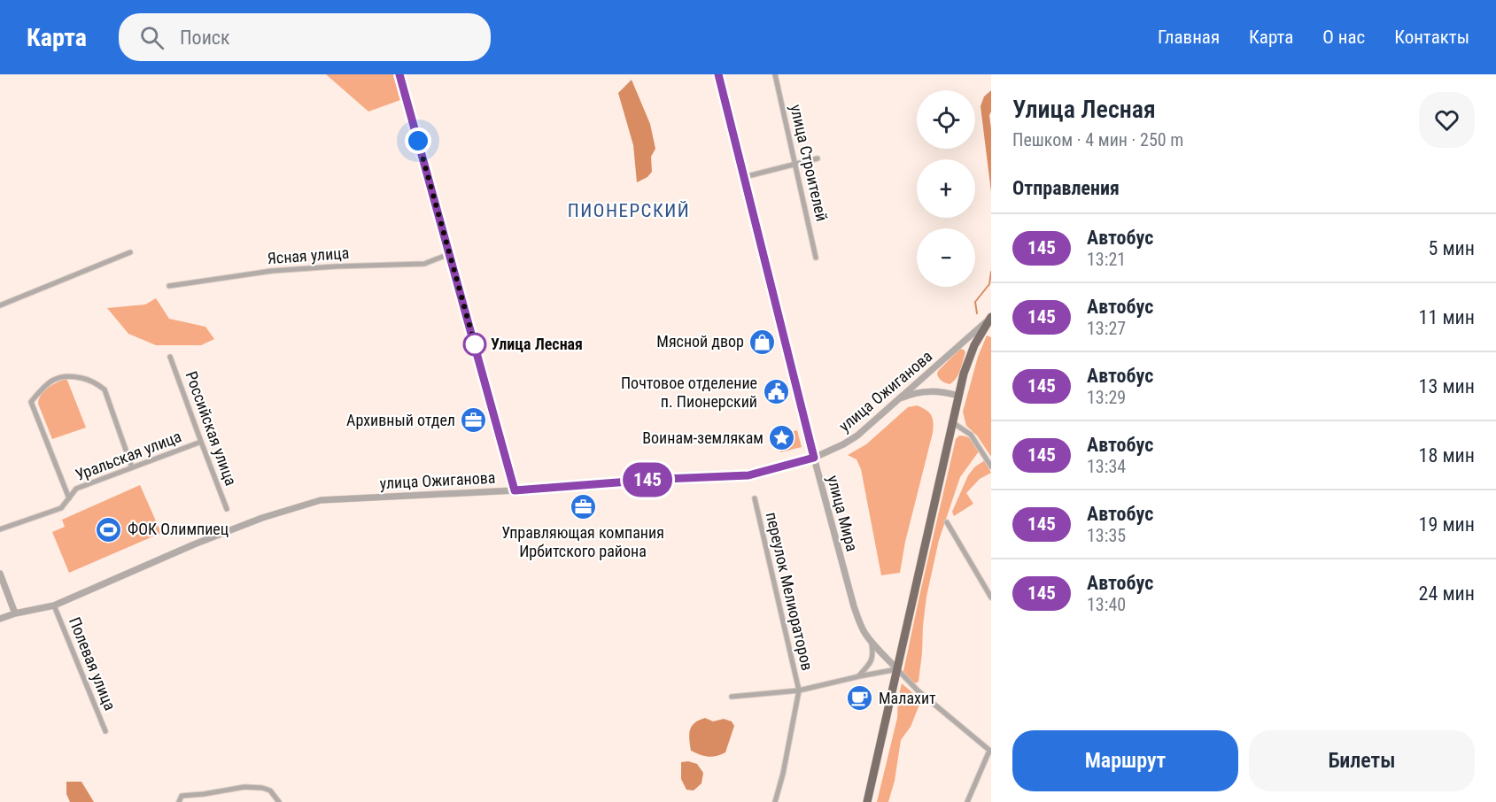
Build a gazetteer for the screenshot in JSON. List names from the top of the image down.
{
  "streets": {
    "street": [
      "улица Строителей",
      "Ясная улица",
      "улица Ожиганова",
      "Российская улица",
      "Уральская улица",
      "улица Мира",
      "переулок Мелиораторов",
      "Полевая улица"
    ]
  },
  "crossings": [
    ["улица Ожиганова", "улица Мира"],
    ["улица Ожиганова", "Полевая улица"],
    ["Российская улица", "Уральская улица"]
  ],
  "districts": ["ПИОНЕРСКИЙ"],
  "places": {
    "shop": ["Мясной двор"],
    "other": ["Улица Лесная"],
    "public building": ["Почтовое отделение п. Пионерский"],
    "office": ["Архивный отдел", "Управляющая компания Ирбитского района"],
    "place": ["Воинам-землякам"],
    "sports": ["ФОК Олимпиец"],
    "cafe": ["Малахит"]
  },
  "lines": ["bus line 145"],
  "page": {
    "header": "Карта",
    "search": "Поиск",
    "nav": [
      "Главная",
      "Карта",
      "О нас",
      "Контакты"
    ],
    "on_map": "145",
    "heading": [
      ["Улица Лесная", "Пешком · 4 мин · 250 m"],
      "Отправления"
    ],
    "map_buttons": ["+", "−"],
    "list": [
      {
        "mark": "145",
        "name": "Автобус",
        "note": "13:21",
        "value": "5 мин"
      },
      {
        "mark": "145",
        "name": "Автобус",
        "note": "13:27",
        "value": "11 мин"
      },
      {
        "mark": "145",
        "name": "Автобус",
        "note": "13:29",
        "value": "13 мин"
      },
      {
        "mark": "145",
        "name": "Автобус",
        "note": "13:34",
        "value": "18 мин"
      },
      {
        "mark": "145",
        "name": "Автобус",
        "note": "13:35",
        "value": "19 мин"
      },
      {
        "mark": "145",
        "name": "Автобус",
        "note": "13:40",
        "value": "24 мин"
      }
    ],
    "buttons": ["Маршрут", "Билеты"]
  }
}
